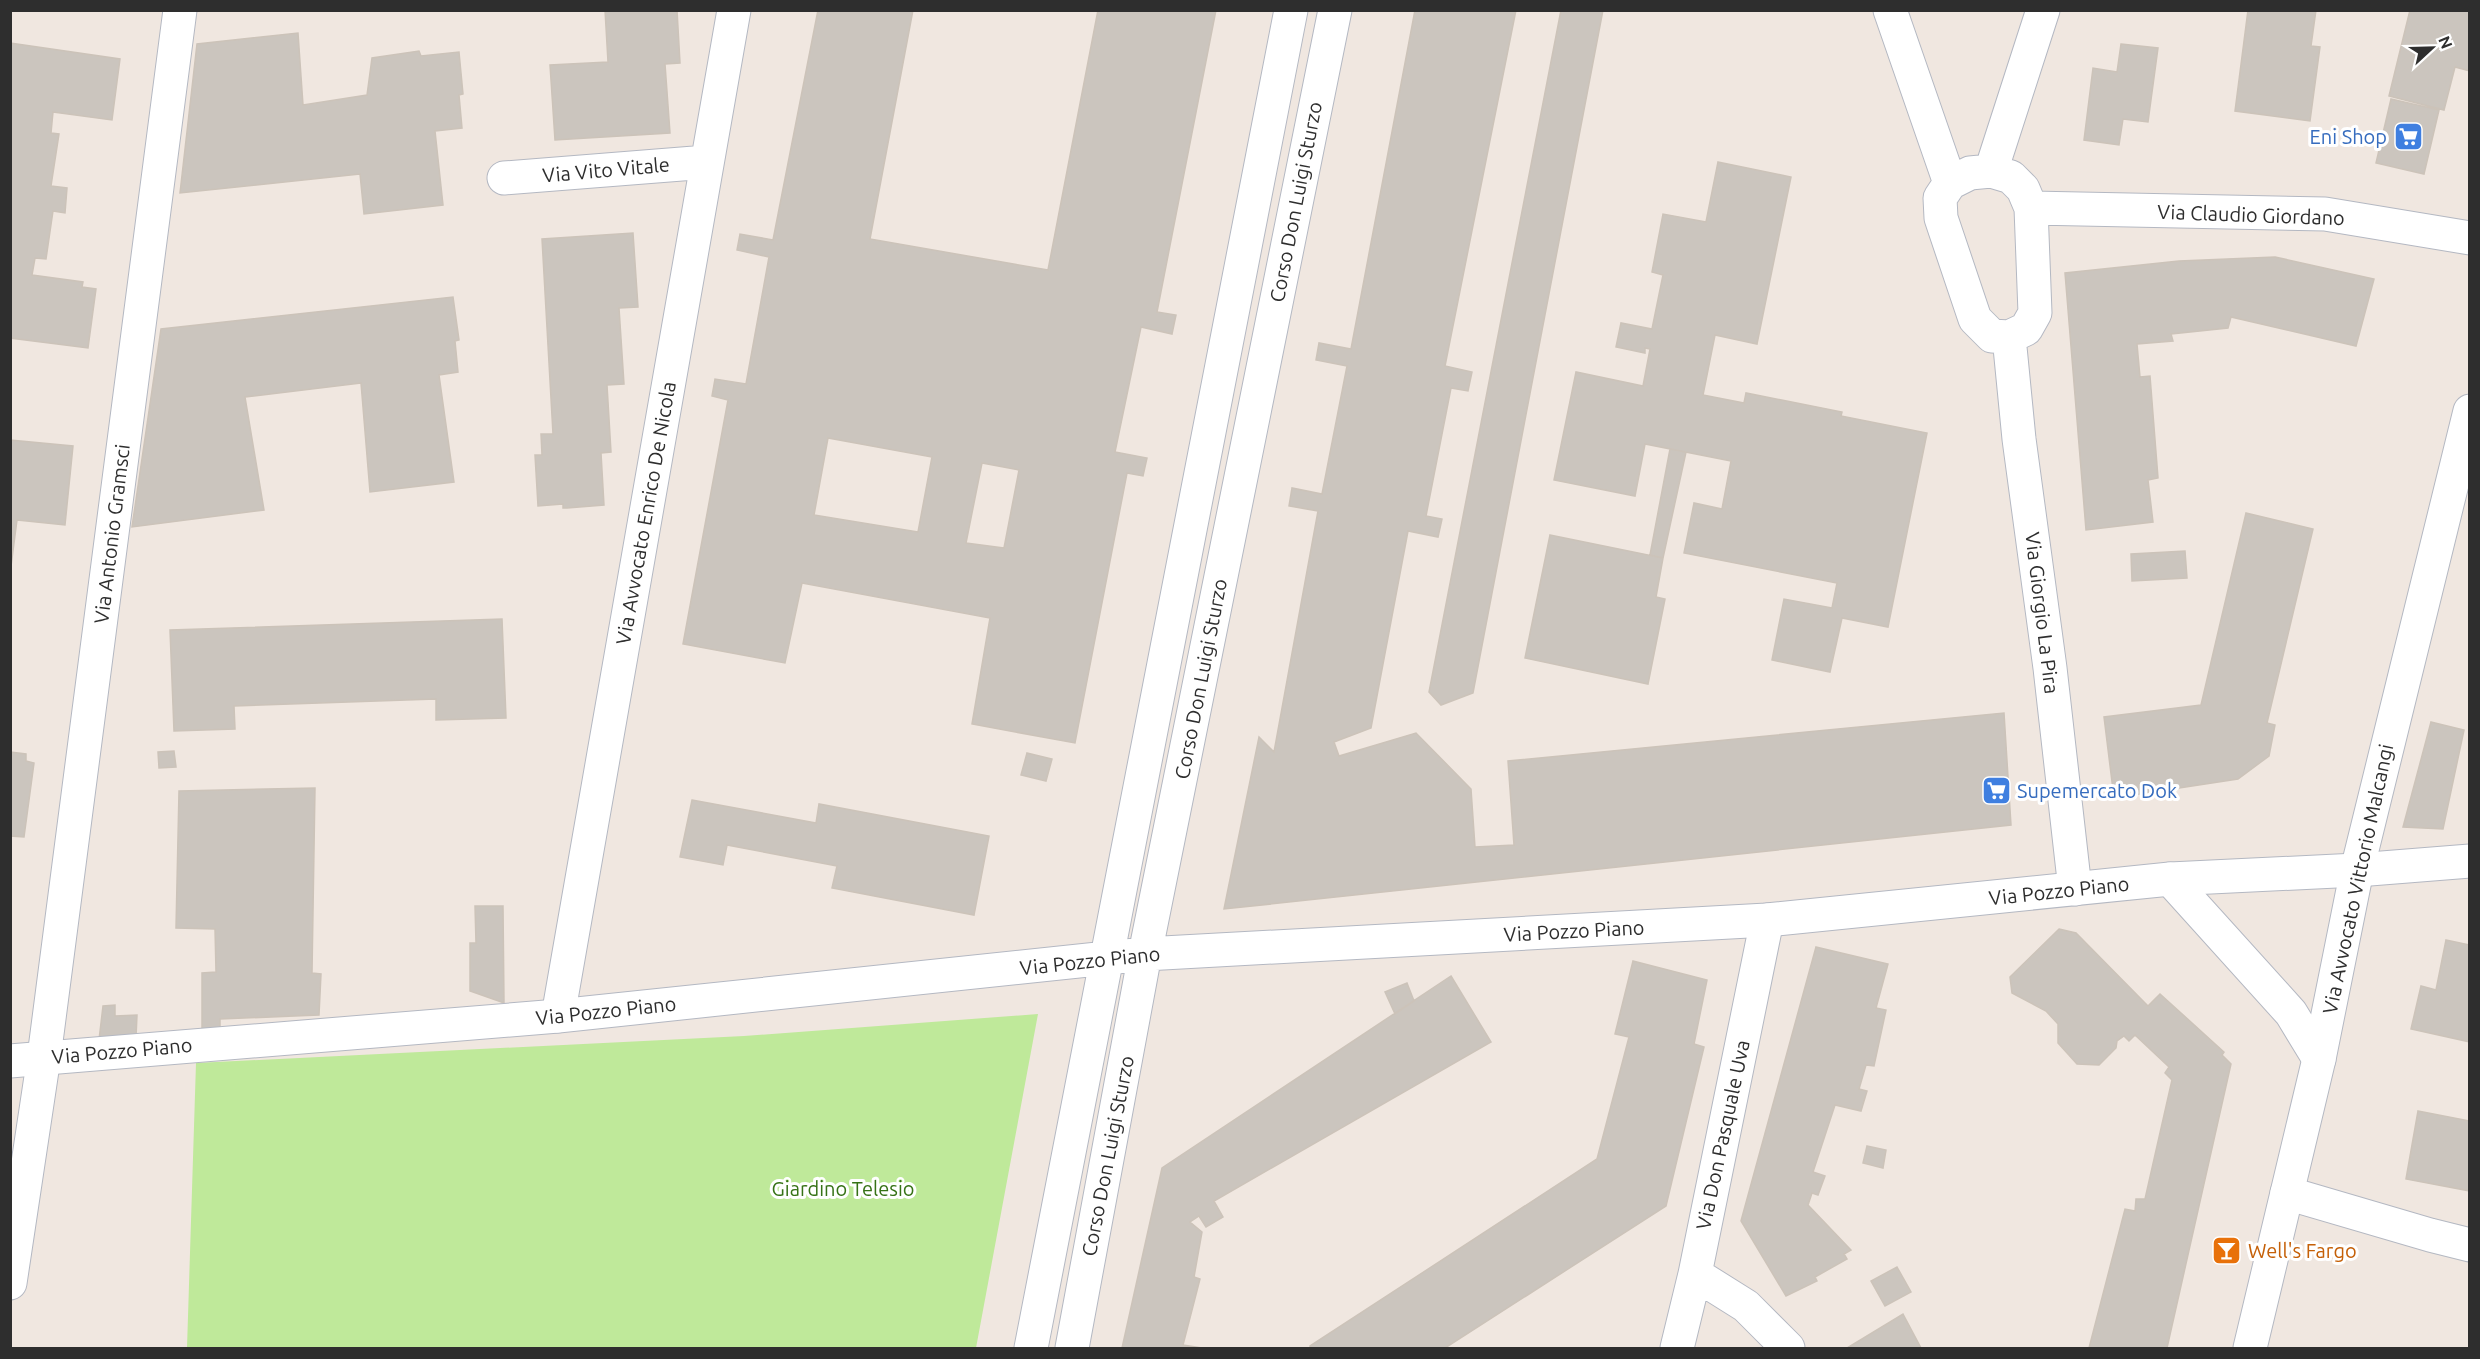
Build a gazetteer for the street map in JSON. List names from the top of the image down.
{
  "streets": {
    "street": [
      "Via Vito Vitale",
      "Corso Don Luigi Sturzo",
      "Via Claudio Giordano",
      "Via Avvocato Enrico De Nicola",
      "Via Antonio Gramsci",
      "Via Giorgio La Pira",
      "Via Avvocato Vittorio Malcangi",
      "Via Pozzo Piano",
      "Via Don Pasquale Uva"
    ]
  },
  "crossings": [
    ["Via Vito Vitale", "Via Avvocato Enrico De Nicola"],
    ["Corso Don Luigi Sturzo", "Via Pozzo Piano"],
    ["Via Avvocato Enrico De Nicola", "Via Pozzo Piano"],
    ["Via Antonio Gramsci", "Via Pozzo Piano"],
    ["Via Giorgio La Pira", "Via Pozzo Piano"],
    ["Via Avvocato Vittorio Malcangi", "Via Pozzo Piano"],
    ["Via Pozzo Piano", "Via Don Pasquale Uva"]
  ],
  "parks": ["Giardino Telesio"],
  "places": {
    "supermarket": ["Eni Shop", "Supemercato Dok"],
    "bar": ["Well's Fargo"]
  },
  "north": "right"
}
